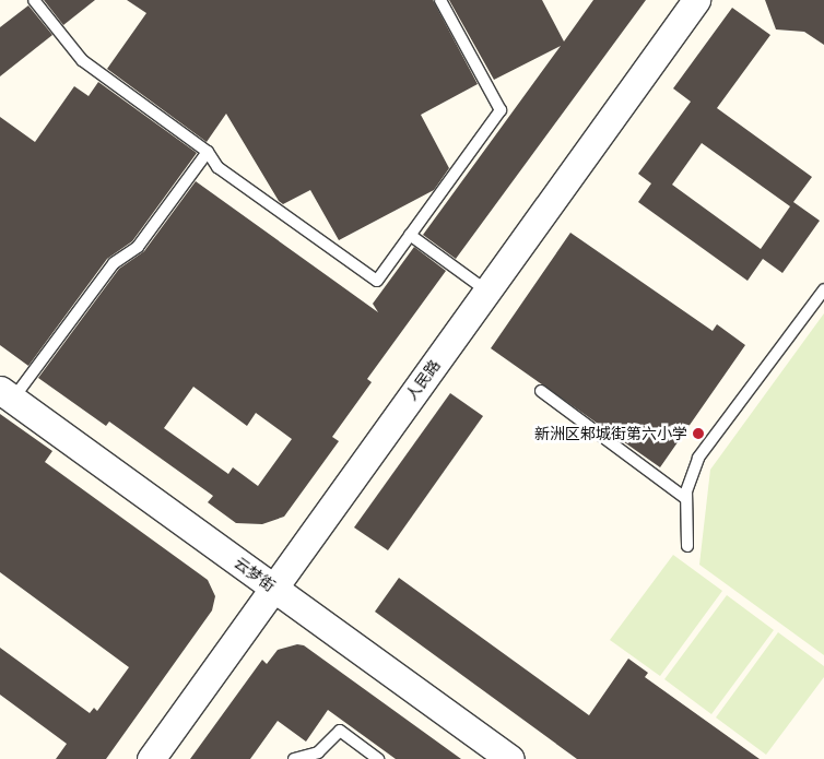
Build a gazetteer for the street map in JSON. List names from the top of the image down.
{
  "streets": {
    "street": ["人民路", "云梦街"]
  },
  "crossings": [
    ["人民路", "云梦街"]
  ],
  "places": ["新洲区邾城街第六小学"]
}
